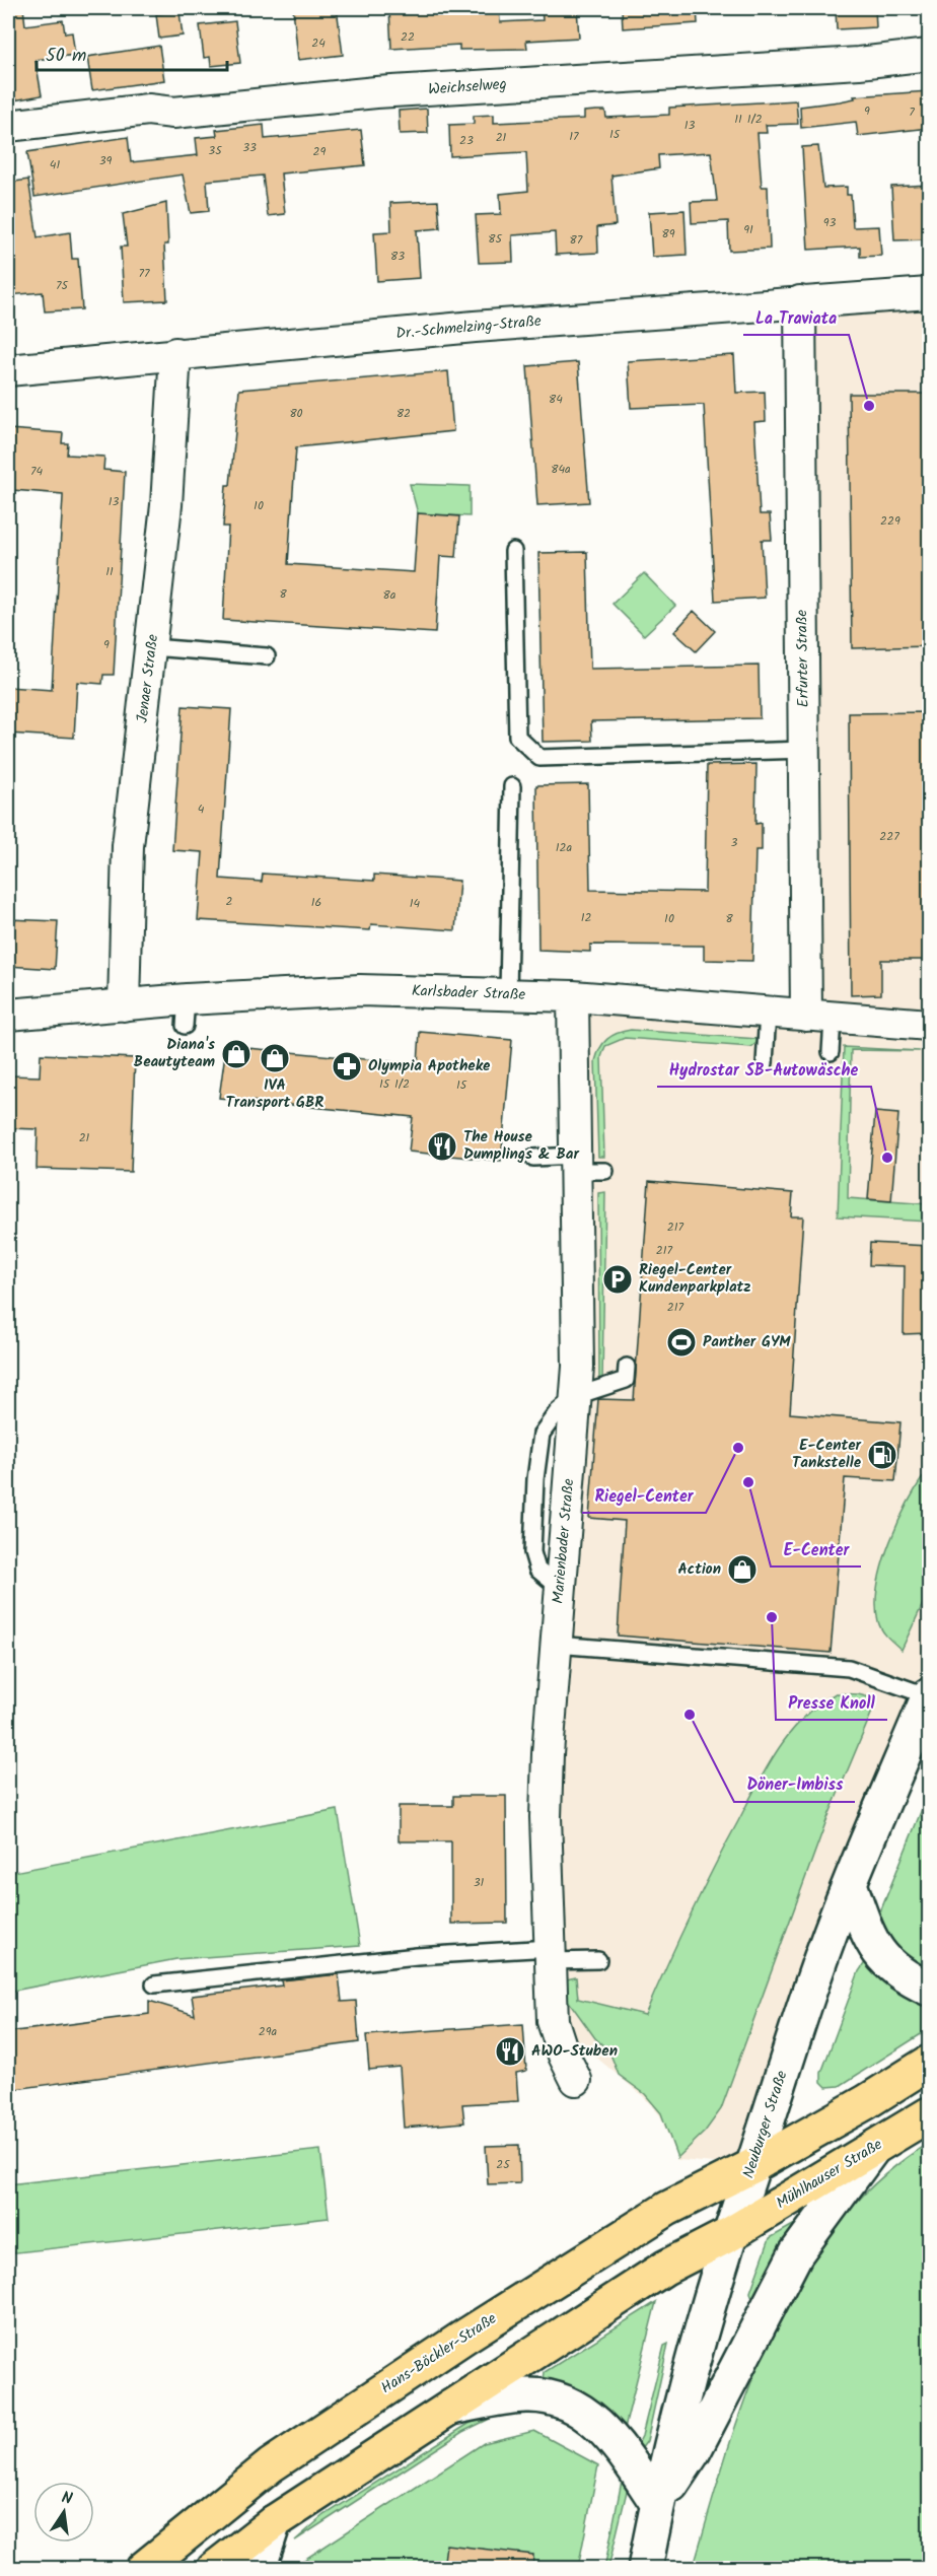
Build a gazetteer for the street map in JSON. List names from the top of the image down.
{
  "streets": {
    "main road": ["Mühlhauser Straße", "Hans-Böckler-Straße"],
    "street": [
      "Weichselweg",
      "Dr.-Schmelzing-Straße",
      "Erfurter Straße",
      "Jenaer Straße",
      "Karlsbader Straße",
      "Marienbader Straße",
      "Neuburger Straße"
    ]
  },
  "crossings": [
    ["Dr.-Schmelzing-Straße", "Erfurter Straße"],
    ["Dr.-Schmelzing-Straße", "Jenaer Straße"],
    ["Erfurter Straße", "Karlsbader Straße"],
    ["Jenaer Straße", "Karlsbader Straße"],
    ["Karlsbader Straße", "Marienbader Straße"],
    ["Neuburger Straße", "Mühlhauser Straße"],
    ["Neuburger Straße", "Hans-Böckler-Straße"]
  ],
  "places": {
    "other": [
      "La Traviata",
      "Hydrostar SB-Autowäsche",
      "Riegel-Center",
      "E-Center",
      "Presse Knoll",
      "Döner-Imbiss"
    ],
    "shop": ["Diana's Beautyteam", "IVA Transport GBR", "Action"],
    "pharmacy": ["Olympia Apotheke"],
    "restaurant": ["The House Dumplings & Bar", "AWO-Stuben"],
    "parking": ["Riegel-Center Kundenparkplatz"],
    "sports": ["Panther GYM"],
    "fuel station": ["E-Center Tankstelle"]
  },
  "house_numbers": [
    "22",
    "24",
    "9",
    "7",
    "11 1/2",
    "13",
    "15",
    "17",
    "21",
    "23",
    "33",
    "35",
    "29",
    "39",
    "41",
    "93",
    "91",
    "89",
    "85",
    "87",
    "83",
    "77",
    "75",
    "84",
    "80",
    "82",
    "84a",
    "74",
    "13",
    "10",
    "229",
    "11",
    "8",
    "8a",
    "9",
    "4",
    "227",
    "3",
    "12a",
    "2",
    "16",
    "14",
    "12",
    "10",
    "8",
    "15 1/2",
    "15",
    "21",
    "217",
    "217",
    "217",
    "31",
    "29a",
    "25"
  ],
  "scale_bar": "50 m",
  "north": "top"
}
